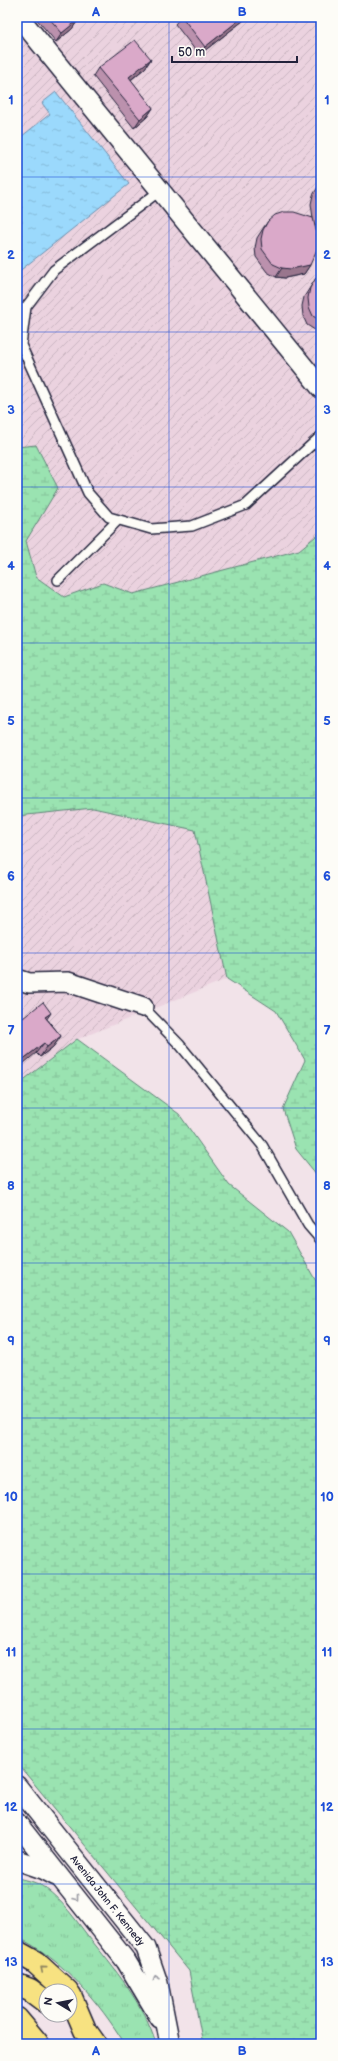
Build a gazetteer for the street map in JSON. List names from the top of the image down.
{
  "streets": {
    "street": ["Avenida John F. Kennedy"]
  },
  "scale_bar": "50 m",
  "north": "left",
  "grid": {
    "columns": ["A", "B"],
    "rows": [
      "1",
      "2",
      "3",
      "4",
      "5",
      "6",
      "7",
      "8",
      "9",
      "10",
      "11",
      "12",
      "13"
    ]
  }
}
